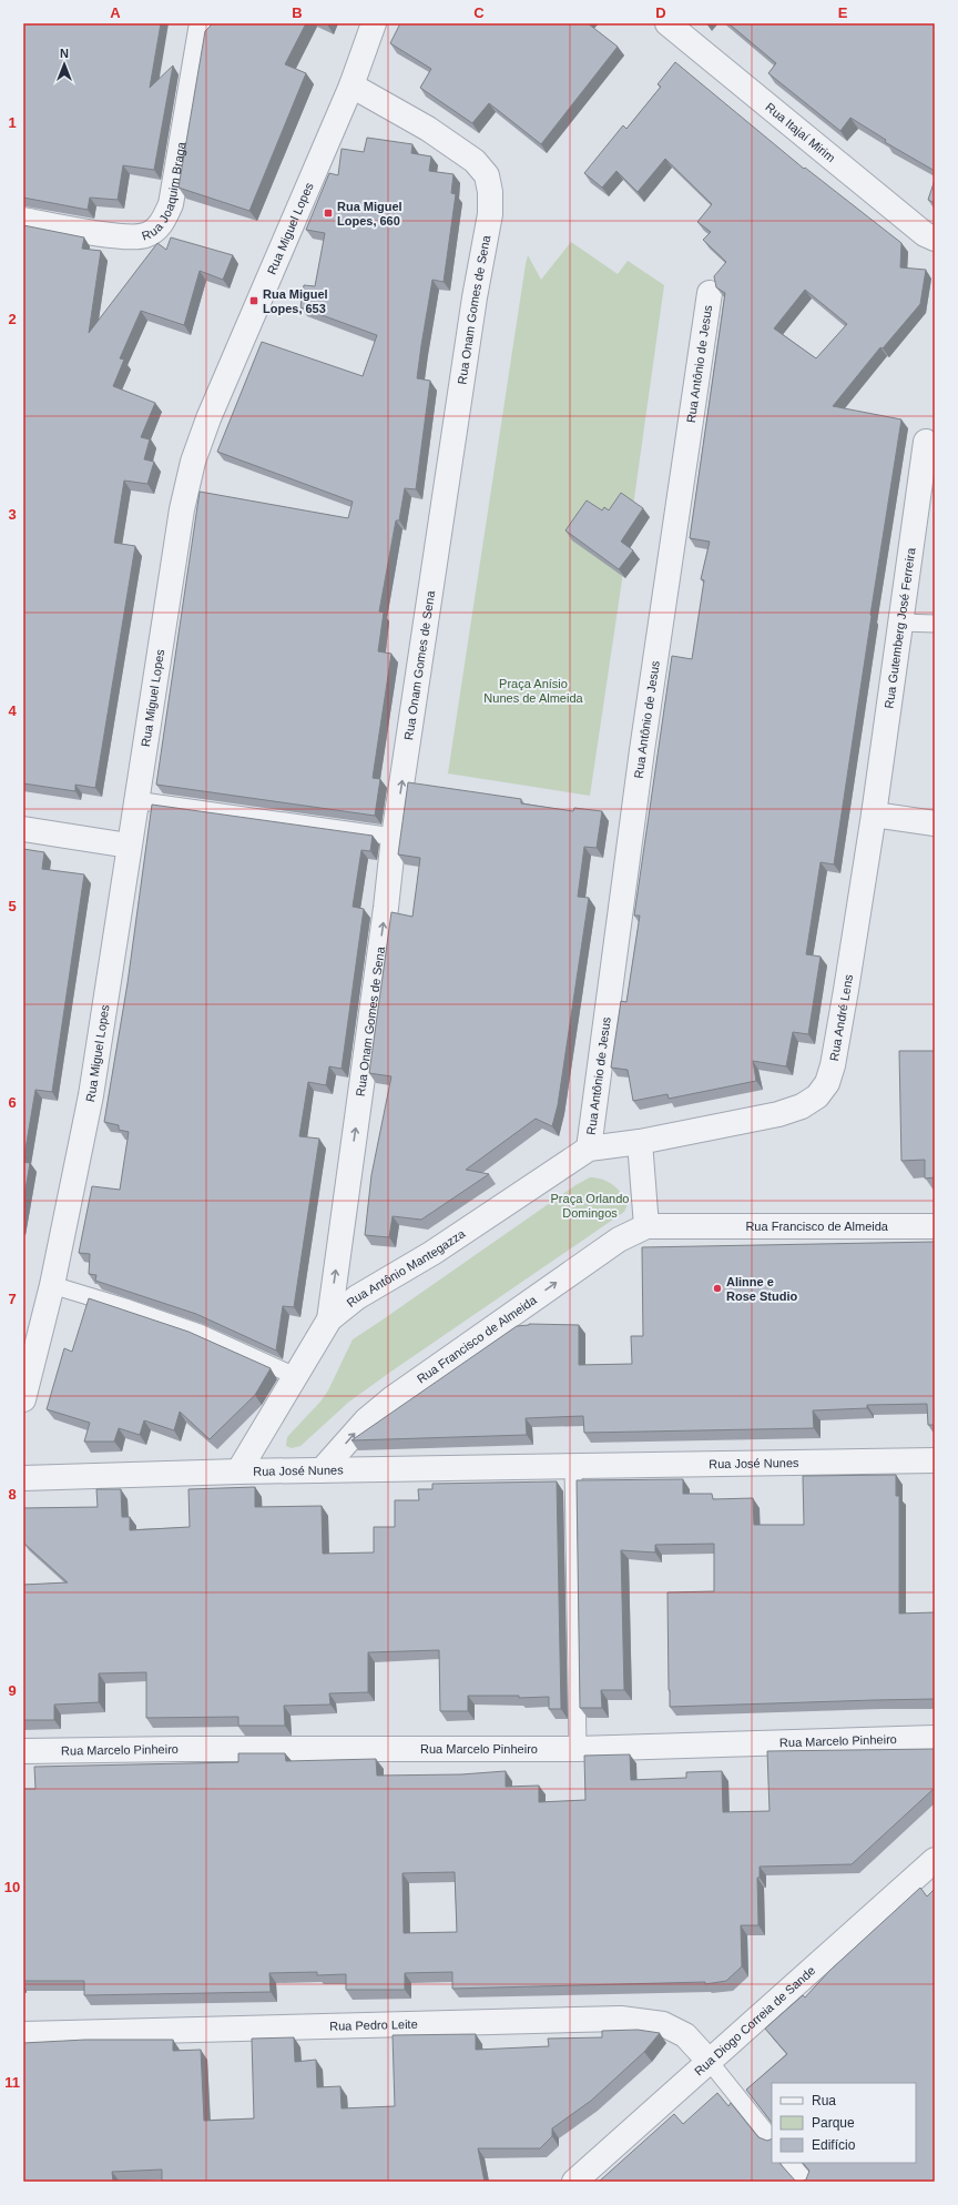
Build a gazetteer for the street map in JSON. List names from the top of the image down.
{
  "streets": {
    "street": [
      "Rua Itajaí Mirim",
      "Rua Joaquim Braga",
      "Rua Miguel Lopes",
      "Rua Onam Gomes de Sena",
      "Rua Antônio de Jesus",
      "Rua Gutemberg José Ferreira",
      "Rua André Lens",
      "Rua Francisco de Almeida",
      "Rua Antônio Mantegazza",
      "Rua José Nunes",
      "Rua Marcelo Pinheiro",
      "Rua Diogo Correia de Sande",
      "Rua Pedro Leite"
    ]
  },
  "crossings": [
    ["Rua Miguel Lopes", "Rua Onam Gomes de Sena"],
    ["Rua Onam Gomes de Sena", "Rua Antônio Mantegazza"],
    ["Rua Antônio de Jesus", "Rua Antônio Mantegazza"],
    ["Rua Gutemberg José Ferreira", "Rua André Lens"],
    ["Rua André Lens", "Rua Antônio Mantegazza"],
    ["Rua Francisco de Almeida", "Rua José Nunes"],
    ["Rua Antônio Mantegazza", "Rua José Nunes"],
    ["Rua Diogo Correia de Sande", "Rua Pedro Leite"]
  ],
  "one_way": ["Rua Onam Gomes de Sena", "Rua Francisco de Almeida"],
  "parks": ["Praça Anísio Nunes de Almeida", "Praça Orlando Domingos"],
  "places": {
    "transit": ["Rua Miguel Lopes, 660", "Rua Miguel Lopes, 653"],
    "other": ["Alinne e Rose Studio"]
  },
  "legend": ["Rua", "Parque", "Edifício"],
  "north": "top",
  "grid": {
    "columns": [
      "A",
      "B",
      "C",
      "D",
      "E"
    ],
    "rows": [
      "1",
      "2",
      "3",
      "4",
      "5",
      "6",
      "7",
      "8",
      "9",
      "10",
      "11"
    ]
  }
}
